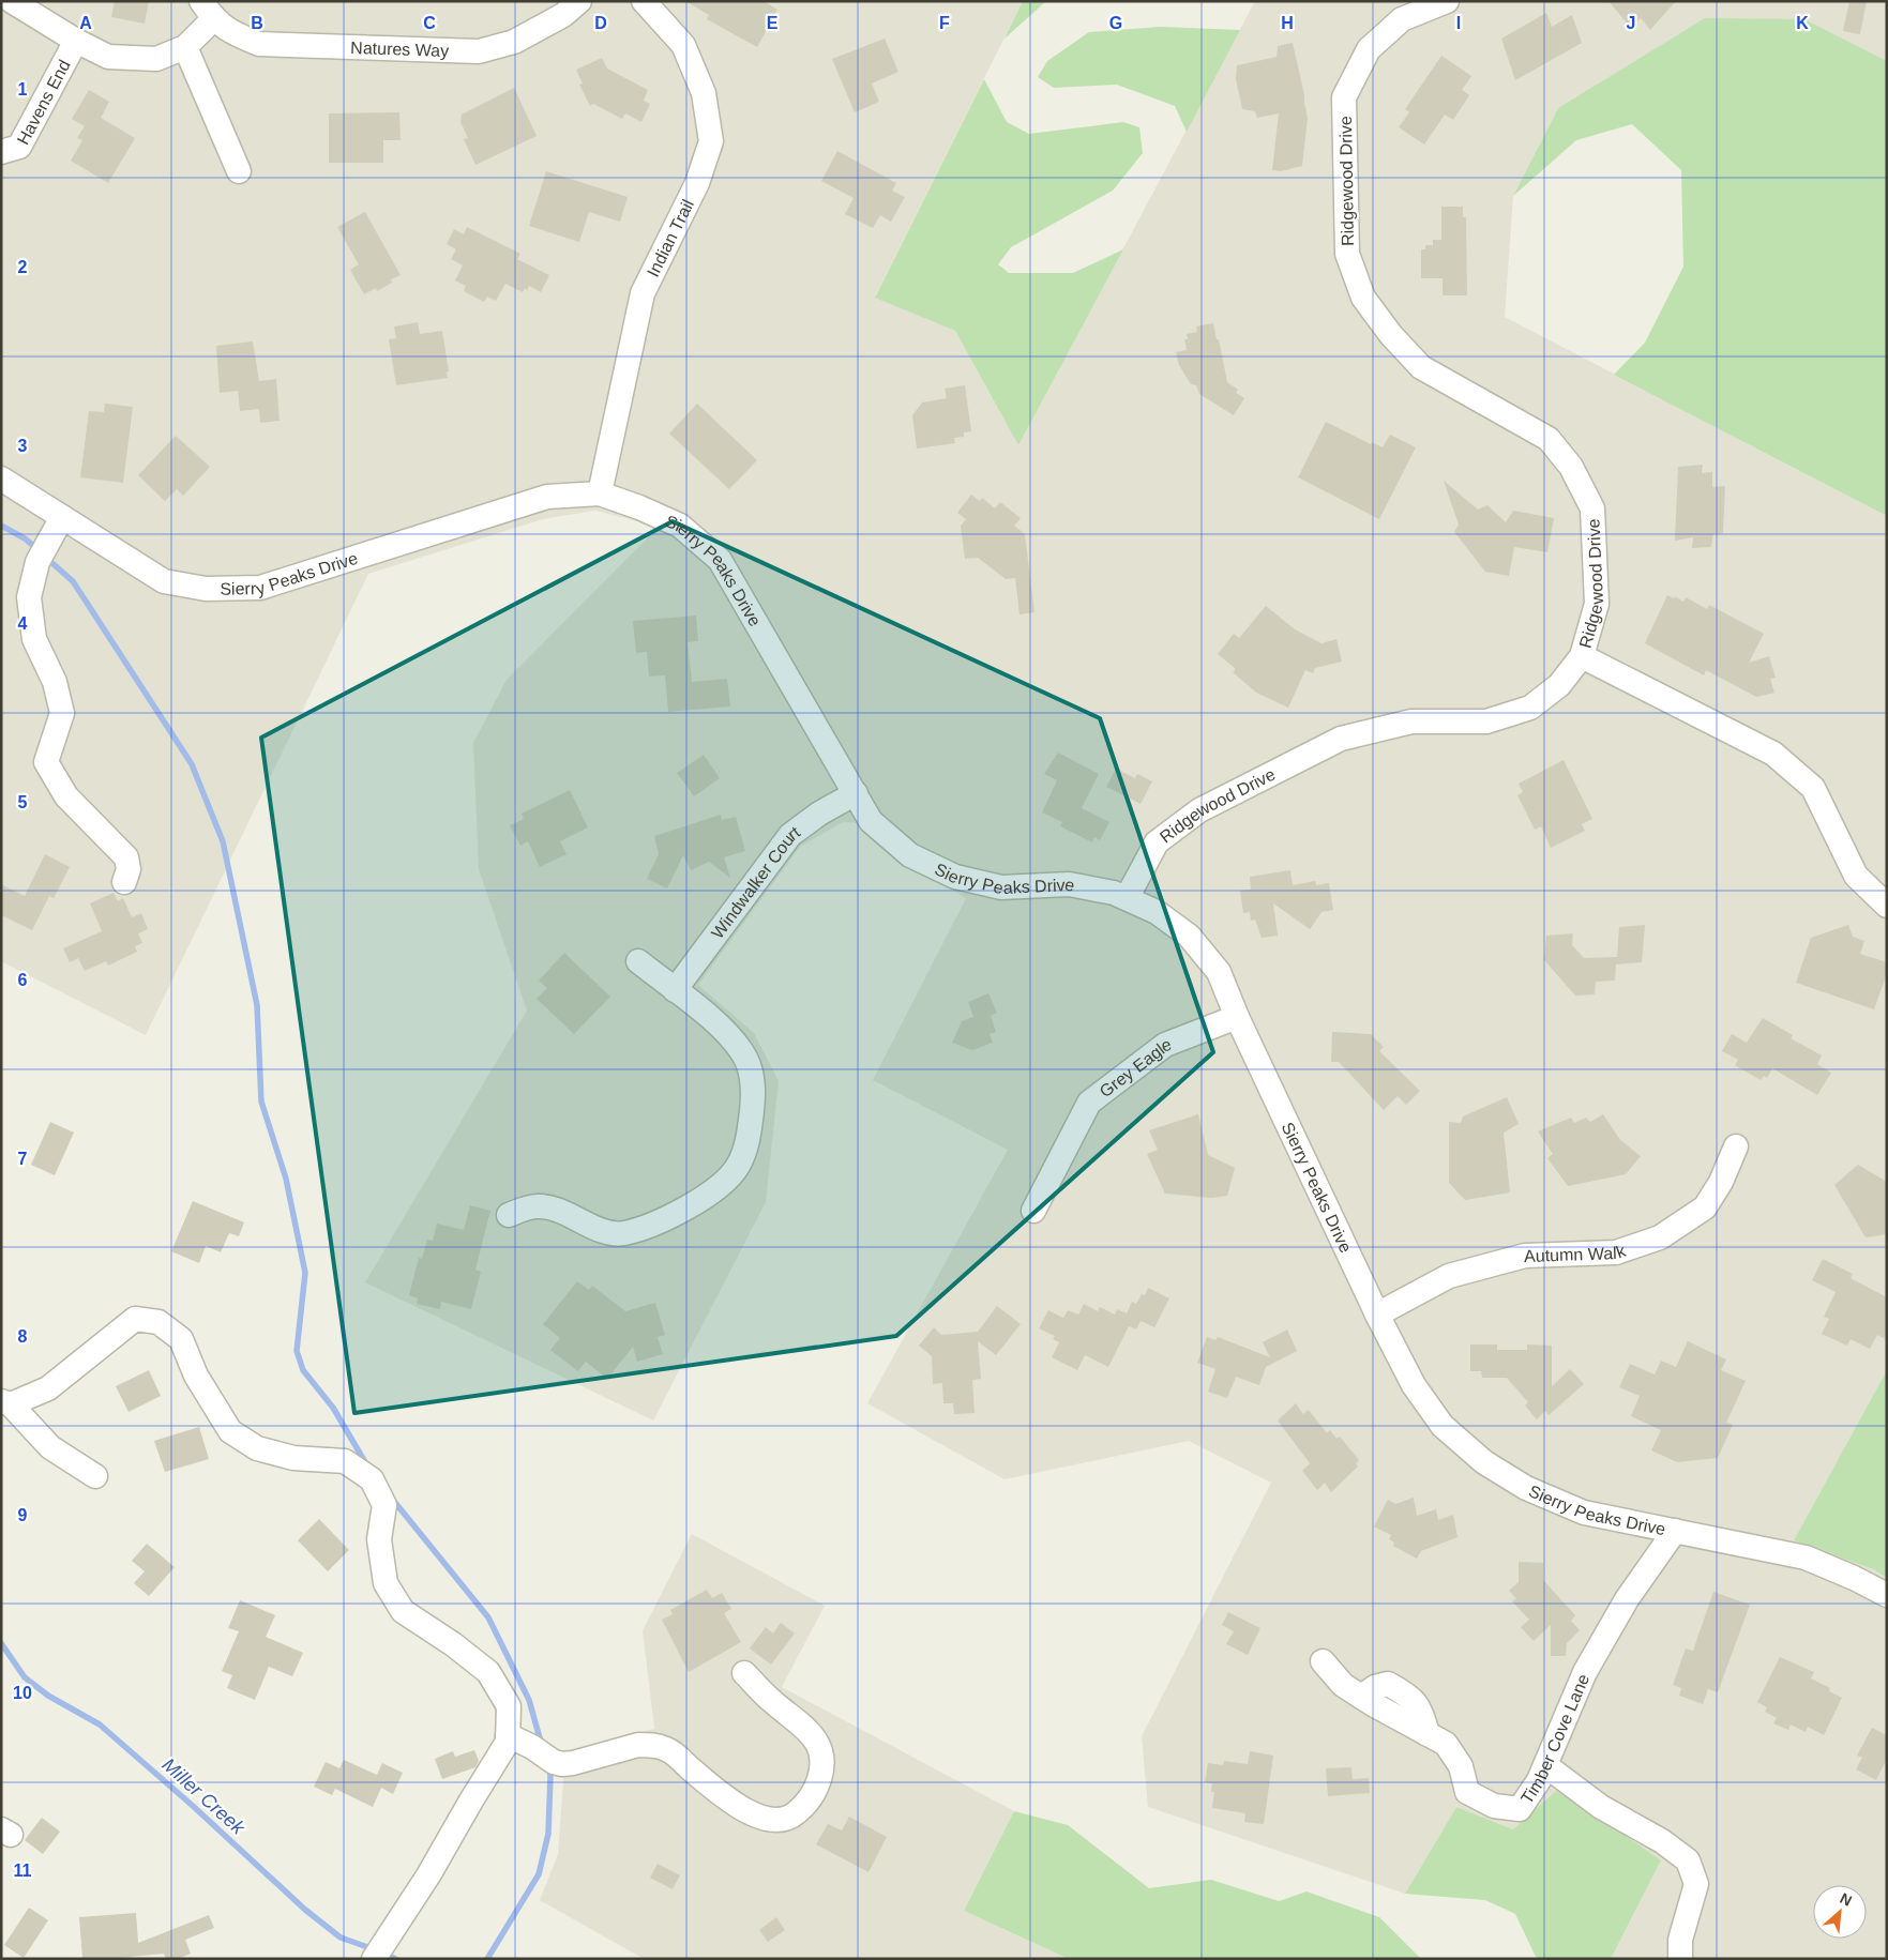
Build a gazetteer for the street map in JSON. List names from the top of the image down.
{
  "streets": {
    "street": [
      "Natures Way",
      "Havens End",
      "Ridgewood Drive",
      "Indian Trail",
      "Sierry Peaks Drive",
      "Windwalker Court",
      "Grey Eagle",
      "Autumn Walk",
      "Timber Cove Lane"
    ]
  },
  "crossings": [
    ["Ridgewood Drive", "Sierry Peaks Drive"],
    ["Indian Trail", "Sierry Peaks Drive"],
    ["Sierry Peaks Drive", "Windwalker Court"],
    ["Sierry Peaks Drive", "Grey Eagle"],
    ["Sierry Peaks Drive", "Autumn Walk"],
    ["Sierry Peaks Drive", "Timber Cove Lane"]
  ],
  "water": ["Miller Creek"],
  "north": "top right",
  "grid": {
    "columns": [
      "A",
      "B",
      "C",
      "D",
      "E",
      "F",
      "G",
      "H",
      "I",
      "J",
      "K"
    ],
    "rows": [
      "1",
      "2",
      "3",
      "4",
      "5",
      "6",
      "7",
      "8",
      "9",
      "10",
      "11"
    ]
  }
}
